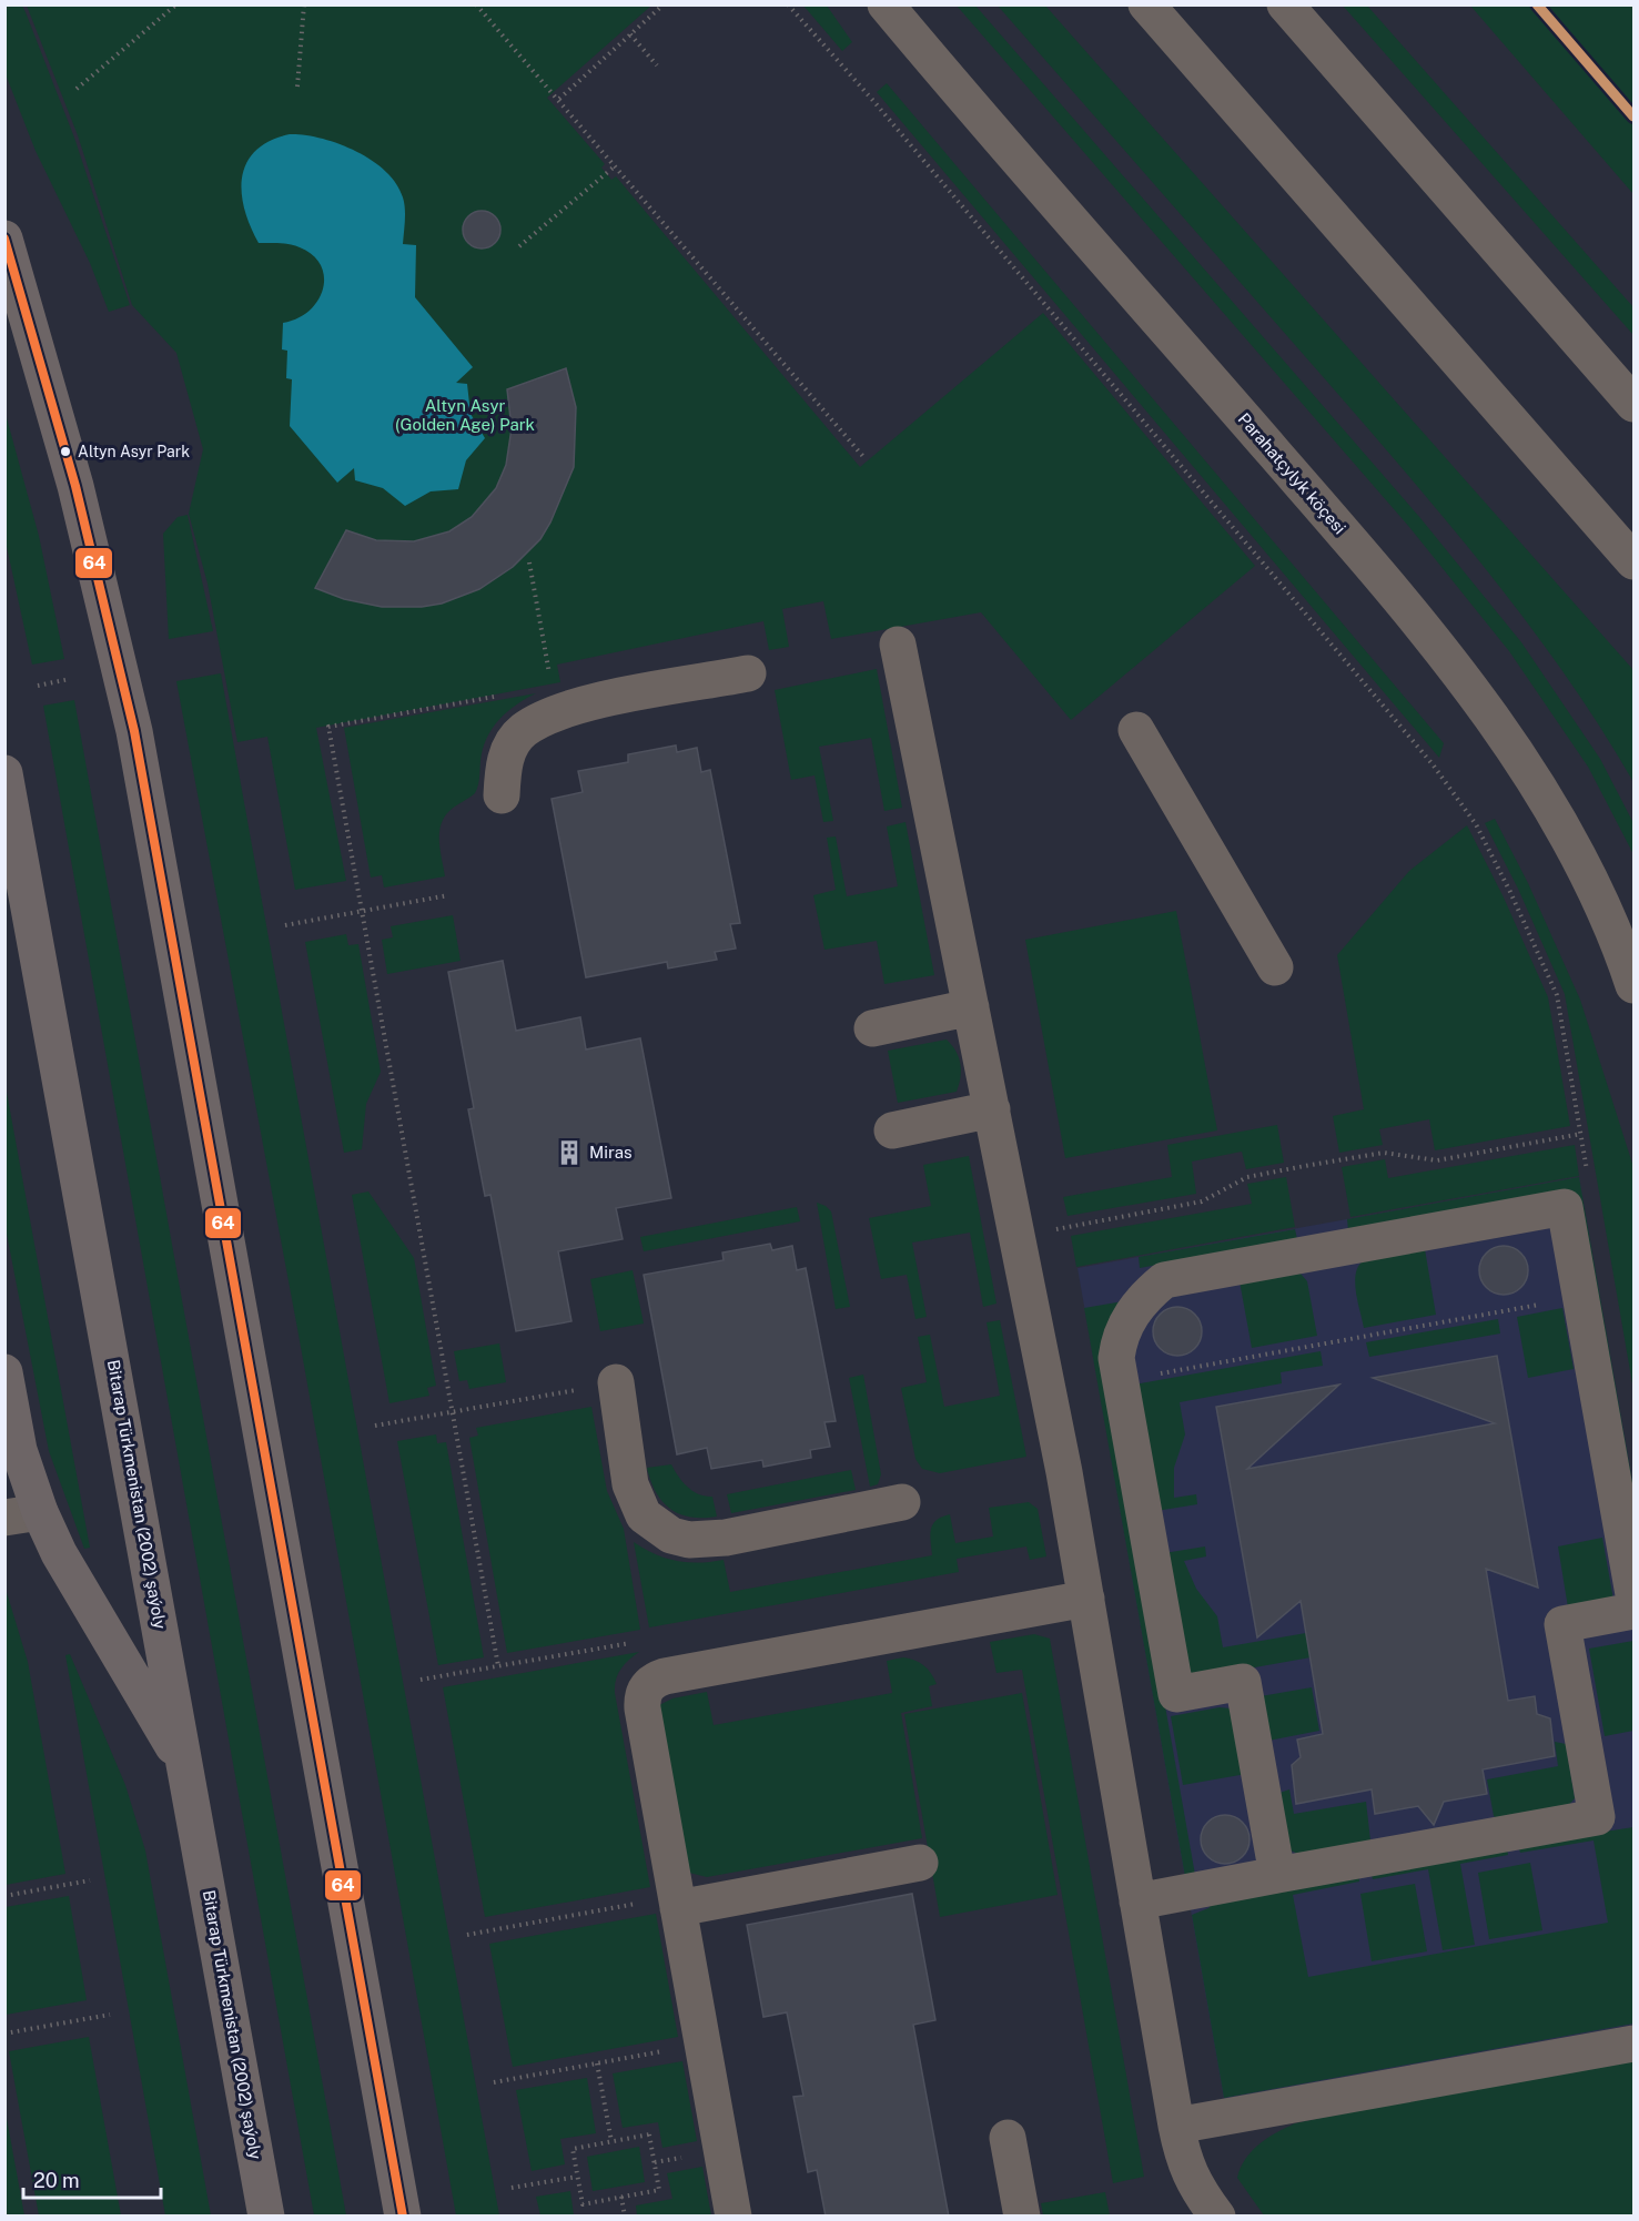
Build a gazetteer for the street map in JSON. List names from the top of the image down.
{
  "streets": {
    "main road": ["Bitarap Türkmenistan (2002) şaýoly"],
    "street": ["Parahatçylyk köçesi"]
  },
  "parks": ["Altyn Asyr (Golden Age) Park"],
  "places": {
    "other": ["Altyn Asyr Park"],
    "building": ["Miras"]
  },
  "lines": ["transit line 64"],
  "scale_bar": "20 m"
}
